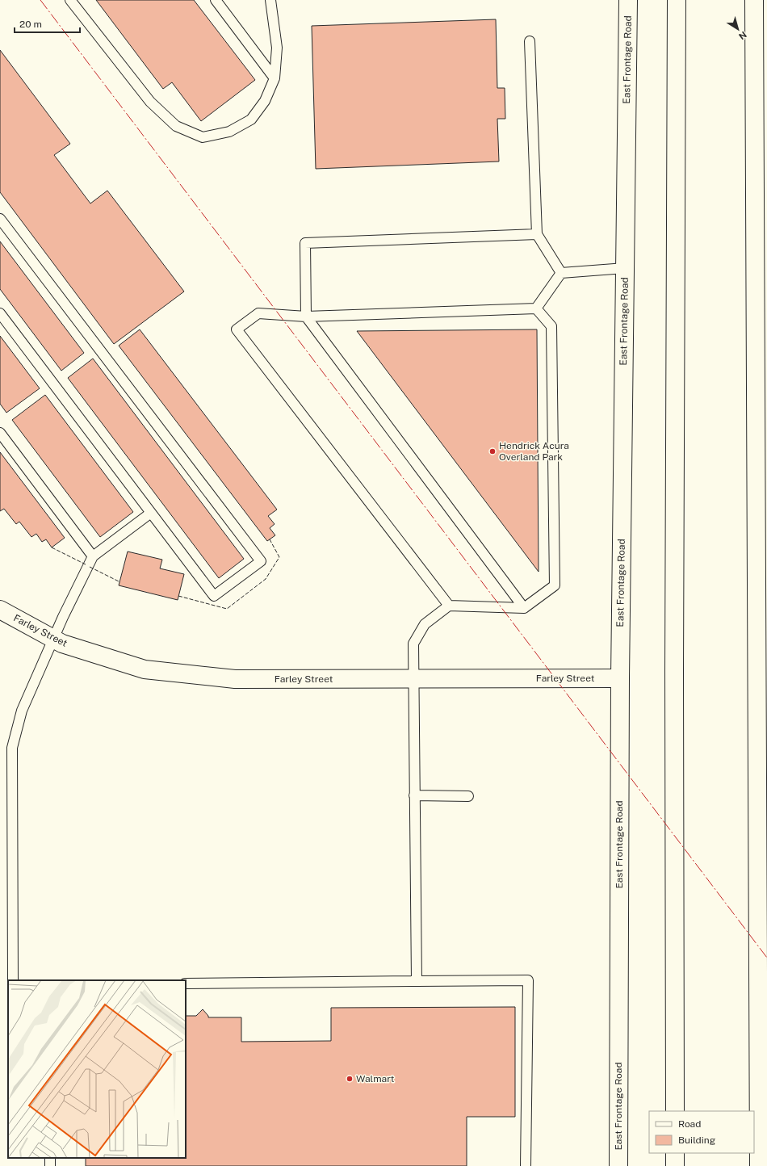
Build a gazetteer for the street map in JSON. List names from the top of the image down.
{
  "streets": {
    "main road": ["East Frontage Road", "Farley Street"]
  },
  "crossings": [
    ["East Frontage Road", "Farley Street"]
  ],
  "places": ["Hendrick Acura Overland Park", "Walmart"],
  "legend": ["Road", "Building"],
  "scale_bar": "20 m",
  "north": "bottom right"
}
